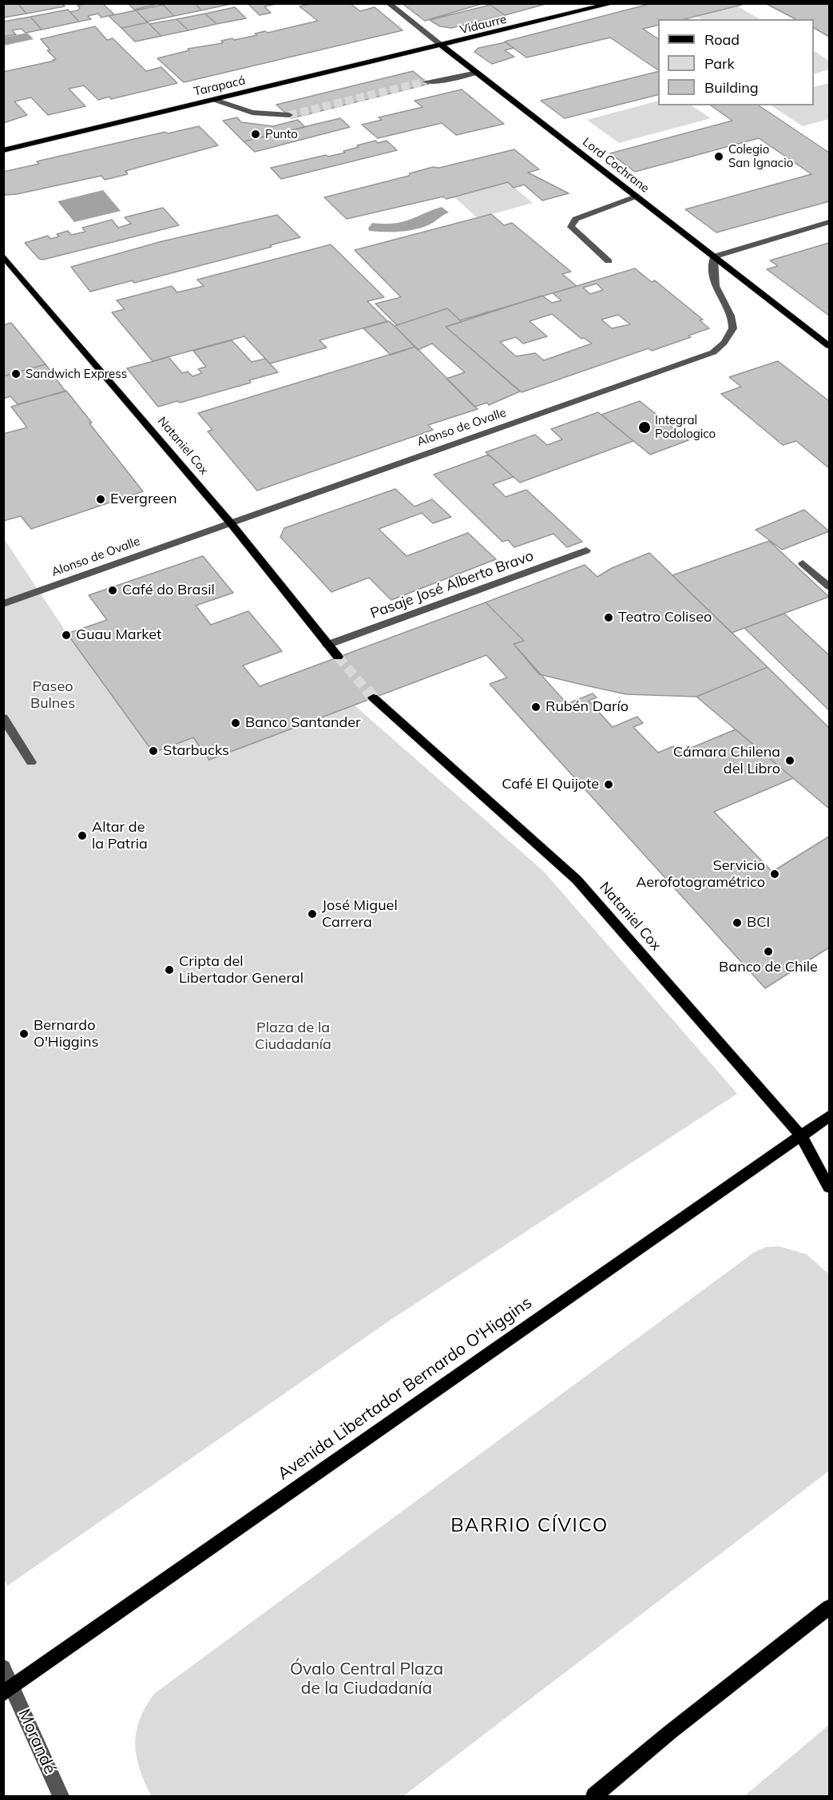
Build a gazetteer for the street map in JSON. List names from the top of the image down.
{
  "streets": {
    "main road": [
      "Vidaurre",
      "Tarapacá",
      "Lord Cochrane",
      "Nataniel Cox",
      "Avenida Libertador Bernardo O'Higgins"
    ],
    "street": ["Alonso de Ovalle", "Pasaje José Alberto Bravo", "Morandé"]
  },
  "crossings": [
    ["Vidaurre", "Tarapacá"],
    ["Vidaurre", "Lord Cochrane"],
    ["Tarapacá", "Lord Cochrane"],
    ["Lord Cochrane", "Alonso de Ovalle"],
    ["Alonso de Ovalle", "Nataniel Cox"],
    ["Nataniel Cox", "Pasaje José Alberto Bravo"],
    ["Nataniel Cox", "Avenida Libertador Bernardo O'Higgins"],
    ["Avenida Libertador Bernardo O'Higgins", "Morandé"]
  ],
  "districts": ["BARRIO CÍVICO"],
  "parks": ["Paseo Bulnes", "Plaza de la Ciudadanía", "Óvalo Central Plaza de la Ciudadanía"],
  "places": [
    "Punto",
    "Colegio San Ignacio",
    "Sandwich Express",
    "Integral Podologico",
    "Evergreen",
    "Café do Brasil",
    "Teatro Coliseo",
    "Guau Market",
    "Rubén Darío",
    "Banco Santander",
    "Starbucks",
    "Cámara Chilena del Libro",
    "Café El Quijote",
    "Altar de la Patria",
    "Servicio Aerofotogramétrico",
    "José Miguel Carrera",
    "BCI",
    "Banco de Chile",
    "Cripta del Libertador General",
    "Bernardo O'Higgins"
  ],
  "legend": ["Road", "Park", "Building"]
}
